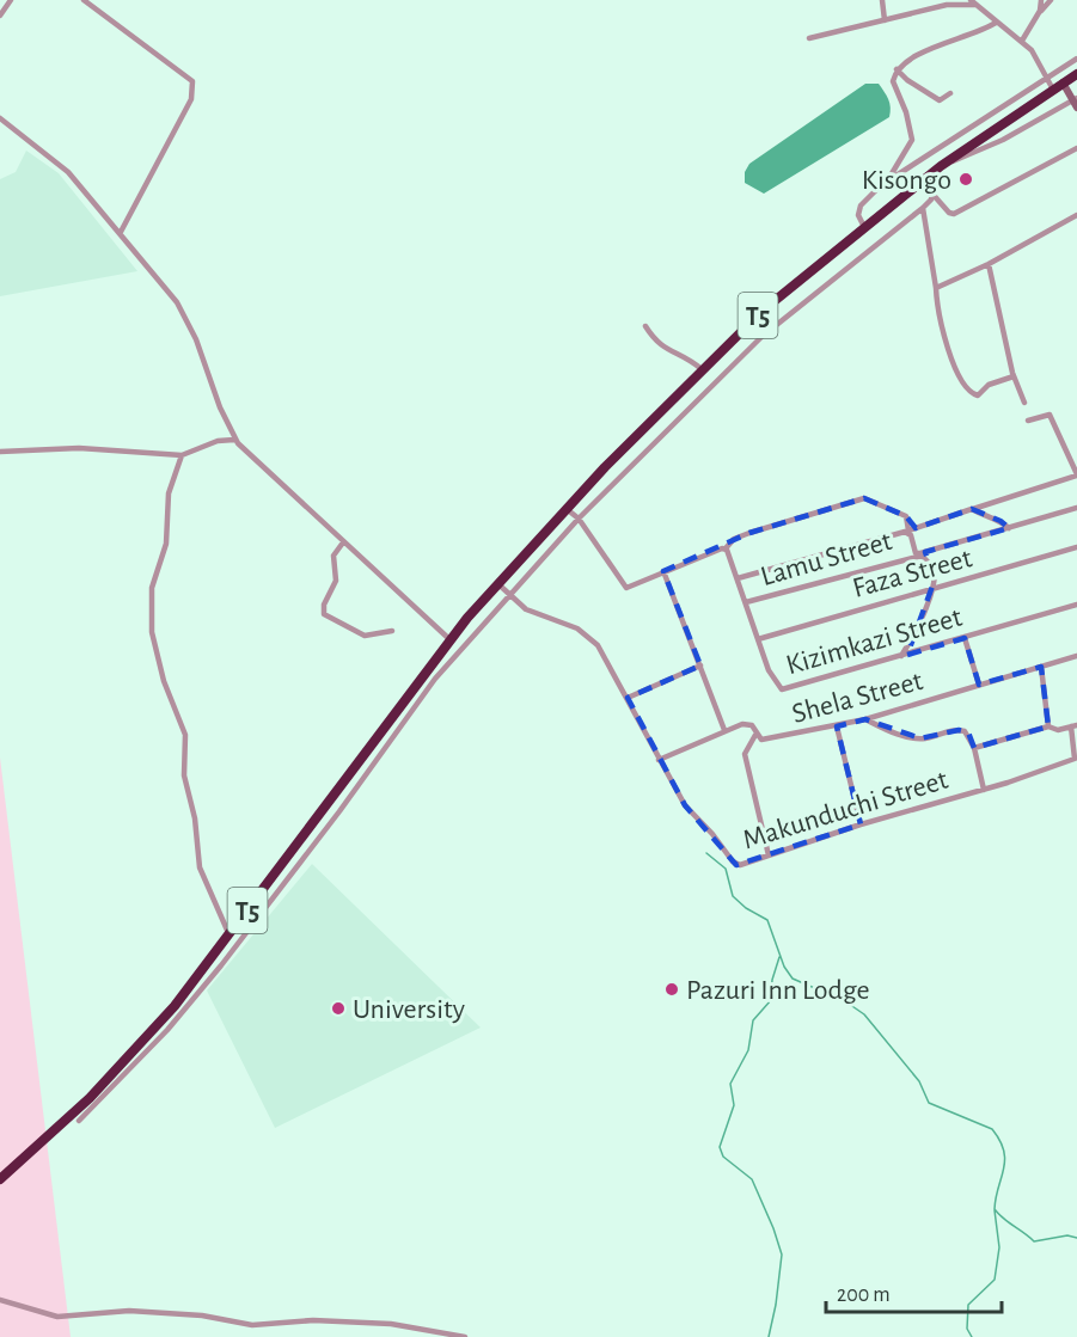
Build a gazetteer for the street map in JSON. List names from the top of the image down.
{
  "streets": {
    "highway": ["T5"],
    "street": [
      "Lamu Street",
      "Faza Street",
      "Kizimkazi Street",
      "Shela Street",
      "Makunduchi Street"
    ]
  },
  "crossings": [
    ["T5", "Makunduchi Street"],
    ["Lamu Street", "Kizimkazi Street"],
    ["Faza Street", "Kizimkazi Street"],
    ["Shela Street", "Makunduchi Street"]
  ],
  "places": ["Kisongo", "Pazuri Inn Lodge", "University"],
  "scale_bar": "200 m"
}
